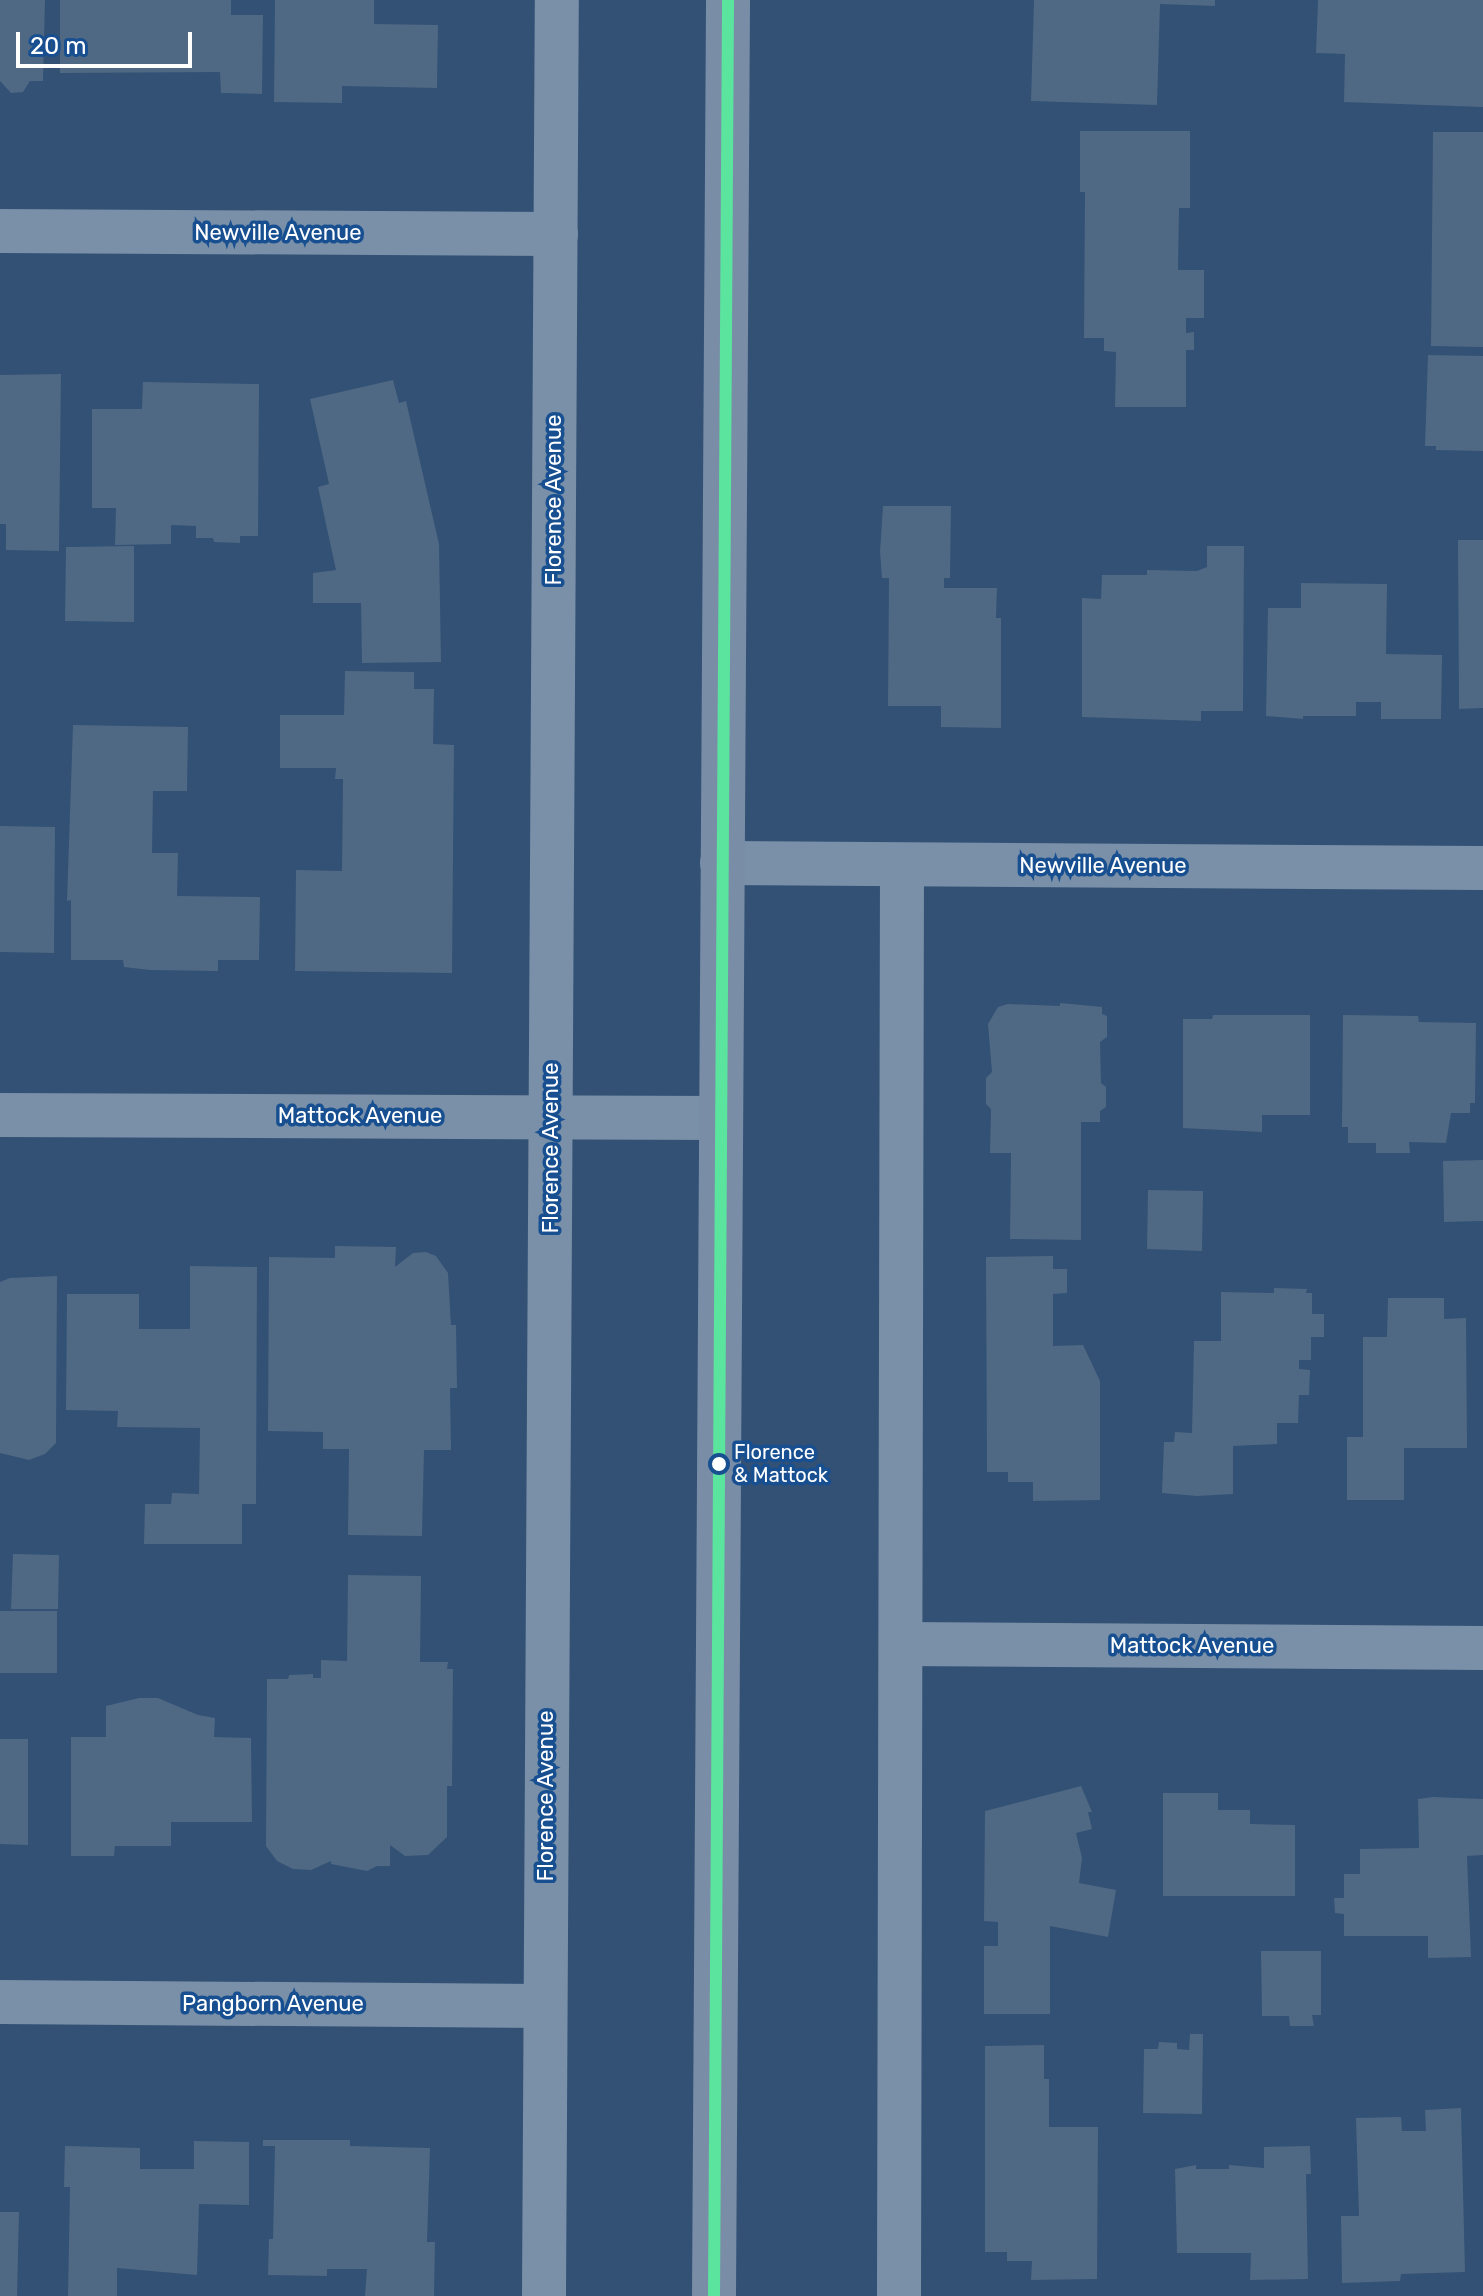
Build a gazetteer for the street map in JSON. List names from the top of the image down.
{
  "streets": {
    "street": [
      "Newville Avenue",
      "Florence Avenue",
      "Mattock Avenue",
      "Pangborn Avenue"
    ]
  },
  "crossings": [
    ["Newville Avenue", "Florence Avenue"],
    ["Florence Avenue", "Mattock Avenue"],
    ["Florence Avenue", "Pangborn Avenue"]
  ],
  "places": ["Florence & Mattock"],
  "scale_bar": "20 m"
}
